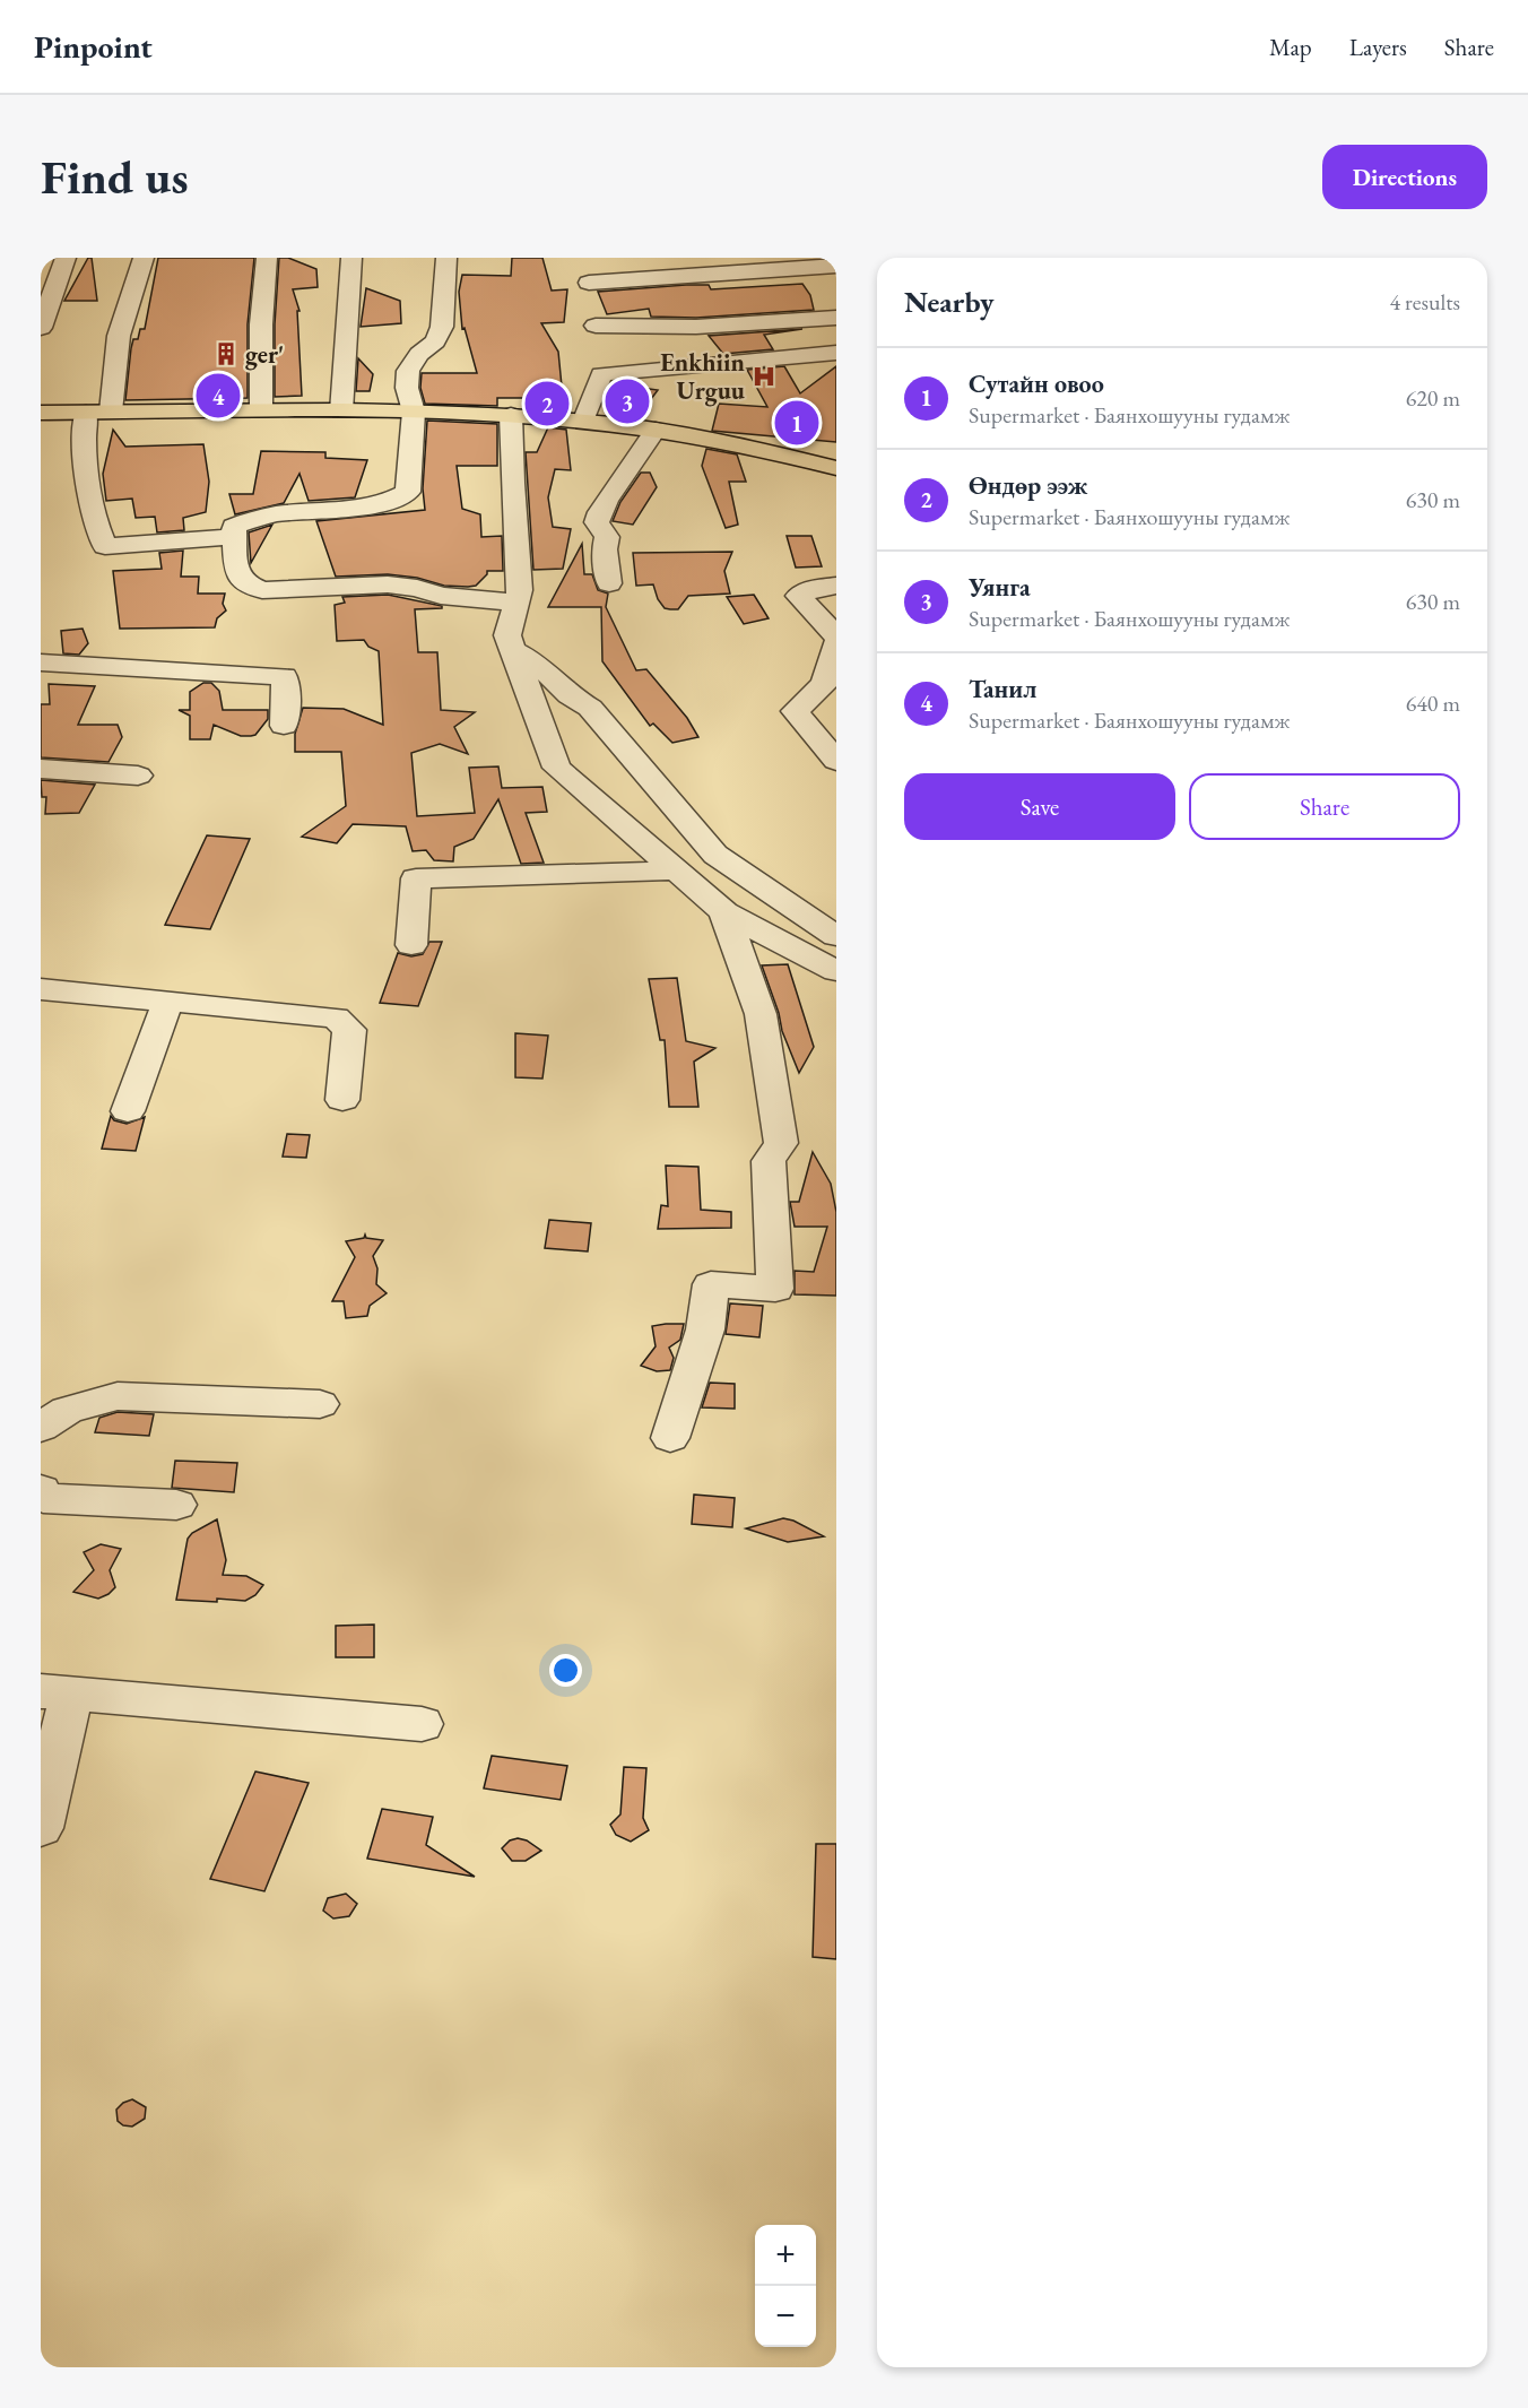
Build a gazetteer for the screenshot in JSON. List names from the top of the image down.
{
  "places": {
    "building": ["ger'"],
    "hospital": ["Enkhiin Urguu"]
  },
  "page": {
    "header": "Pinpoint",
    "nav": ["Map", "Layers", "Share"],
    "buttons": [
      "Directions",
      ["Save", "Share"]
    ],
    "title": "Find us",
    "heading": ["Nearby", "4 results"],
    "list": [
      {
        "mark": "1",
        "name": "Сутайн овоо",
        "note": "Supermarket · Баянхошууны гудамж",
        "value": "620 m"
      },
      {
        "mark": "2",
        "name": "Өндөр ээж",
        "note": "Supermarket · Баянхошууны гудамж",
        "value": "630 m"
      },
      {
        "mark": "3",
        "name": "Уянга",
        "note": "Supermarket · Баянхошууны гудамж",
        "value": "630 m"
      },
      {
        "mark": "4",
        "name": "Танил",
        "note": "Supermarket · Баянхошууны гудамж",
        "value": "640 m"
      }
    ],
    "pins": [
      "4",
      "3",
      "2",
      "1"
    ],
    "map_buttons": ["+", "−"]
  }
}
